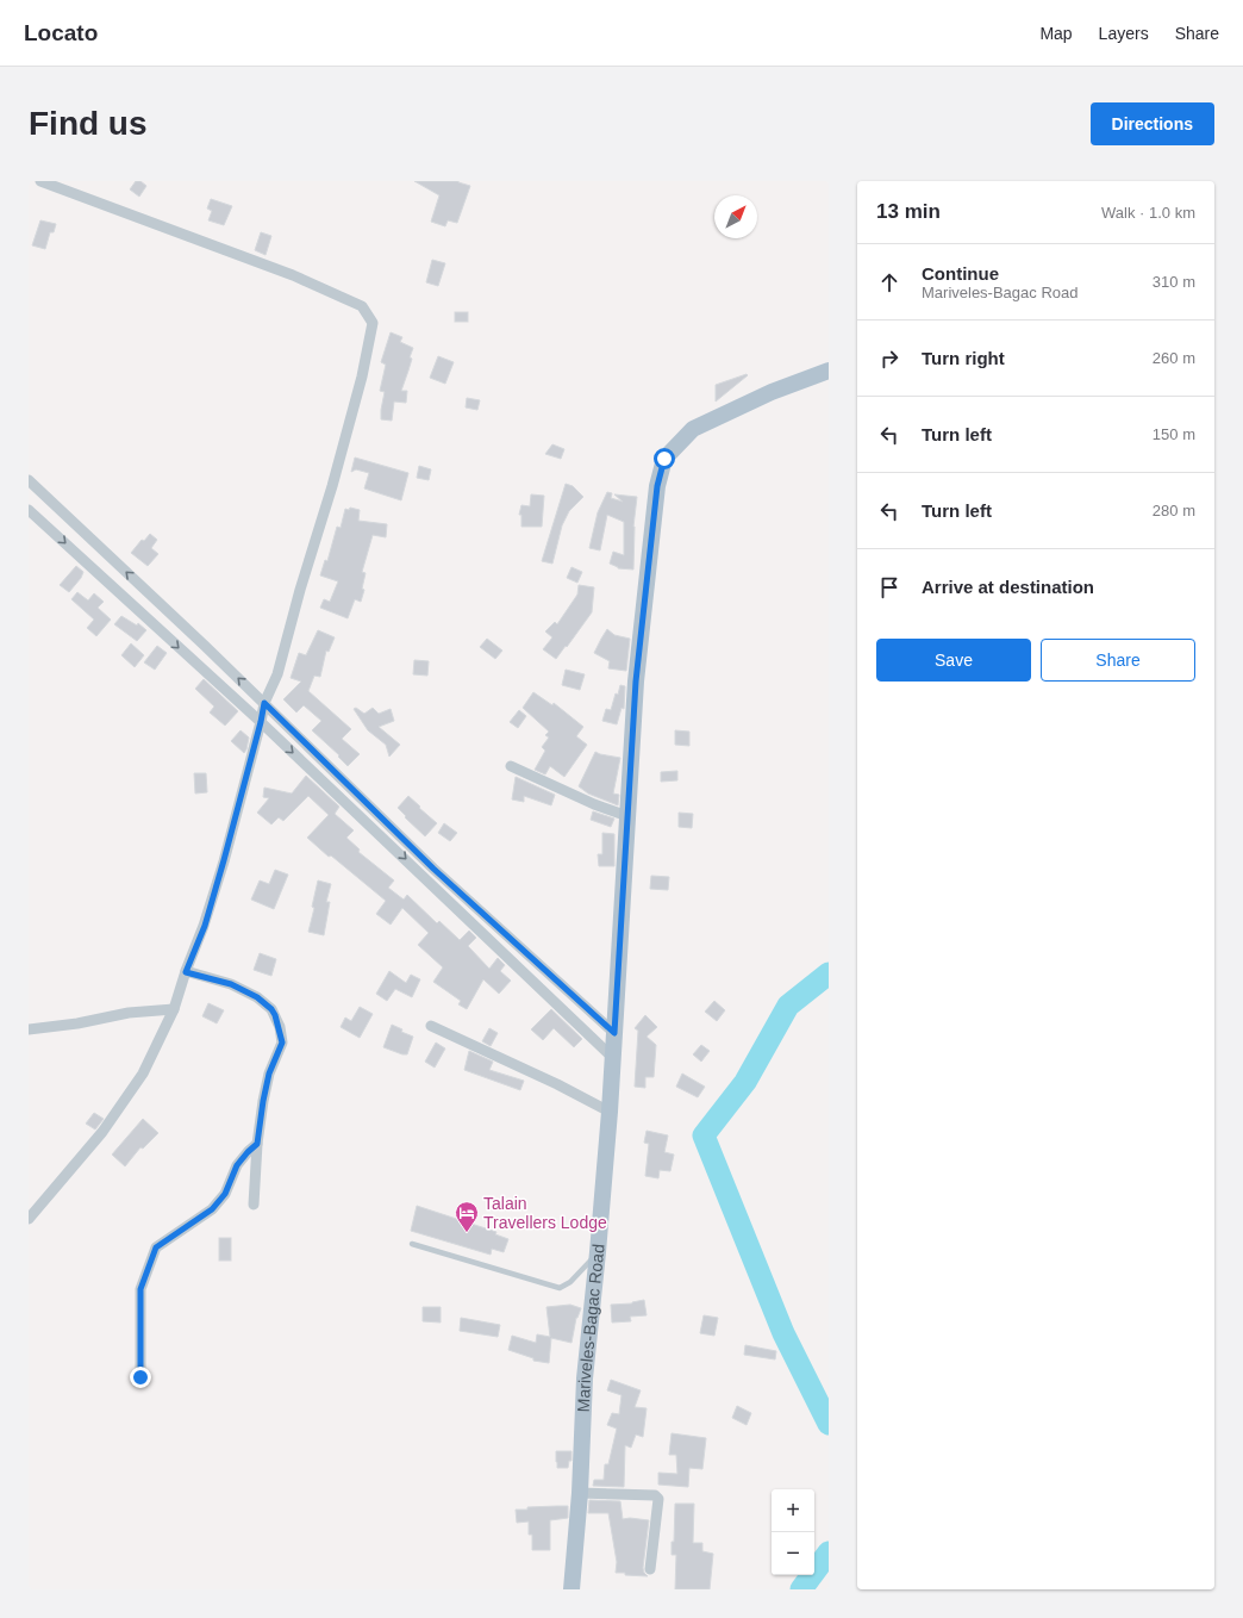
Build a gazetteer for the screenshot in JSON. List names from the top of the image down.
{
  "streets": {
    "main road": ["Mariveles-Bagac Road"]
  },
  "places": {
    "hotel": ["Talain Travellers Lodge"]
  },
  "north": "top right",
  "page": {
    "header": "Locato",
    "nav": ["Map", "Layers", "Share"],
    "buttons": [
      "Directions",
      ["Save", "Share"]
    ],
    "title": "Find us",
    "heading": ["13 min", "Walk · 1.0 km"],
    "list": [
      ["Continue", "Mariveles-Bagac Road", "310 m"],
      ["Turn right", "260 m"],
      ["Turn left", "150 m"],
      ["Turn left", "280 m"],
      "Arrive at destination"
    ],
    "map_buttons": ["+", "−"]
  }
}
